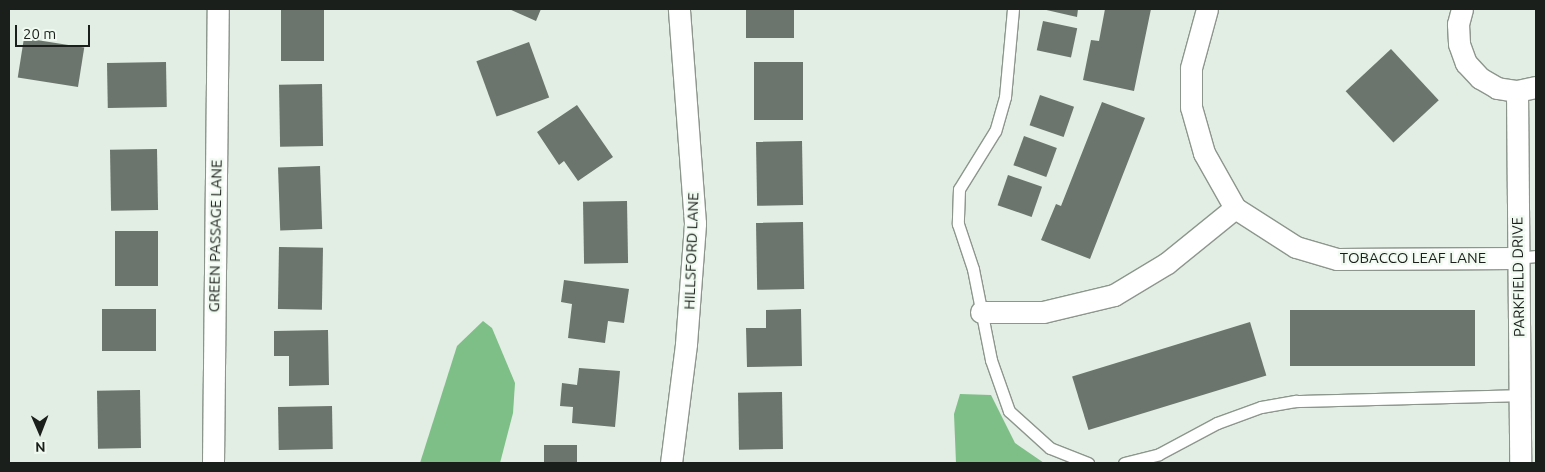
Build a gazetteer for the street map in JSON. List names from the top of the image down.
{
  "streets": {
    "street": [
      "GREEN PASSAGE LANE",
      "HILLSFORD LANE",
      "TOBACCO LEAF LANE",
      "PARKFIELD DRIVE"
    ]
  },
  "crossings": [
    ["TOBACCO LEAF LANE", "PARKFIELD DRIVE"]
  ],
  "scale_bar": "20 m",
  "north": "bottom"
}
